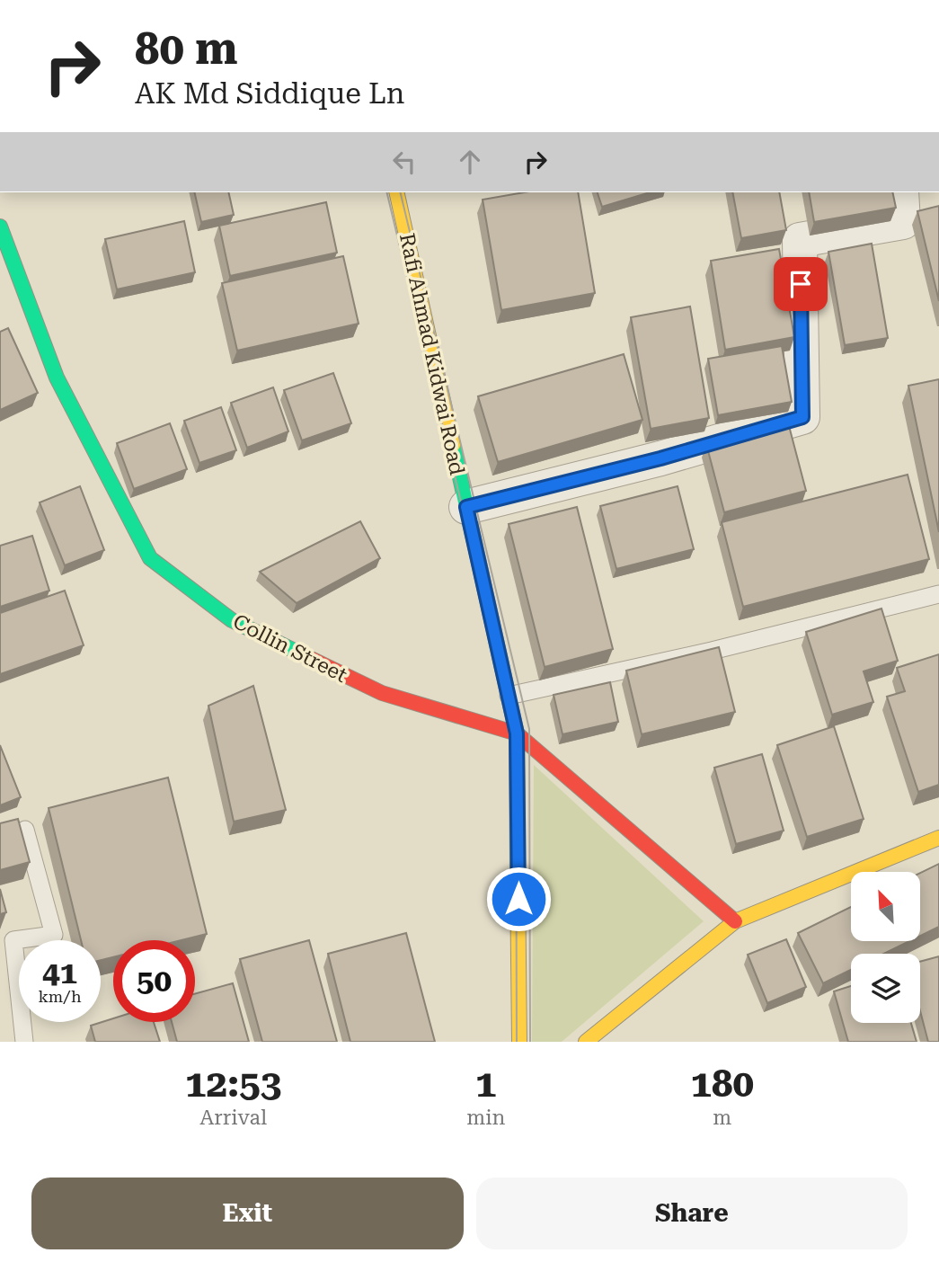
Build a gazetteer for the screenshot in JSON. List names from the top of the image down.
{
  "streets": {
    "main road": ["Rafi Ahmad Kidwai Road", "Collin Street"]
  },
  "crossings": [
    ["Rafi Ahmad Kidwai Road", "Collin Street"]
  ],
  "north": "top left",
  "page": {
    "turn": ["80 m", "AK Md Siddique Ln"],
    "speed": "41 km/h",
    "limit": "50",
    "eta": [
      "12:53",
      "Arrival",
      "1",
      "min",
      "180",
      "m"
    ],
    "buttons": ["Exit", "Share"]
  }
}
